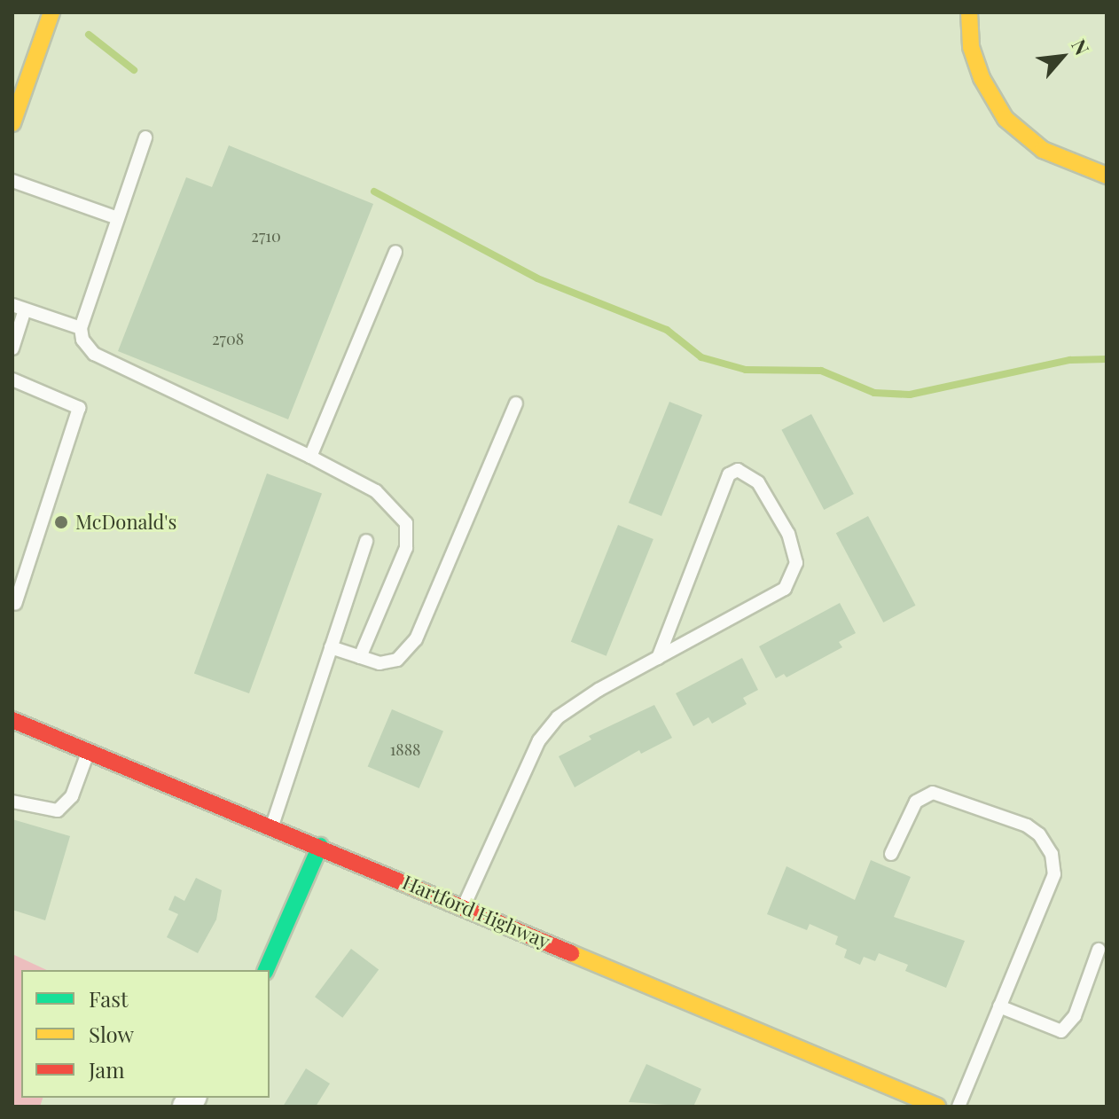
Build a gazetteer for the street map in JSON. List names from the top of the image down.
{
  "streets": {
    "main road": ["Hartford Highway"]
  },
  "places": ["McDonald's"],
  "house_numbers": ["2710", "2708", "1888"],
  "legend": ["Fast", "Slow", "Jam"],
  "north": "top right"
}
